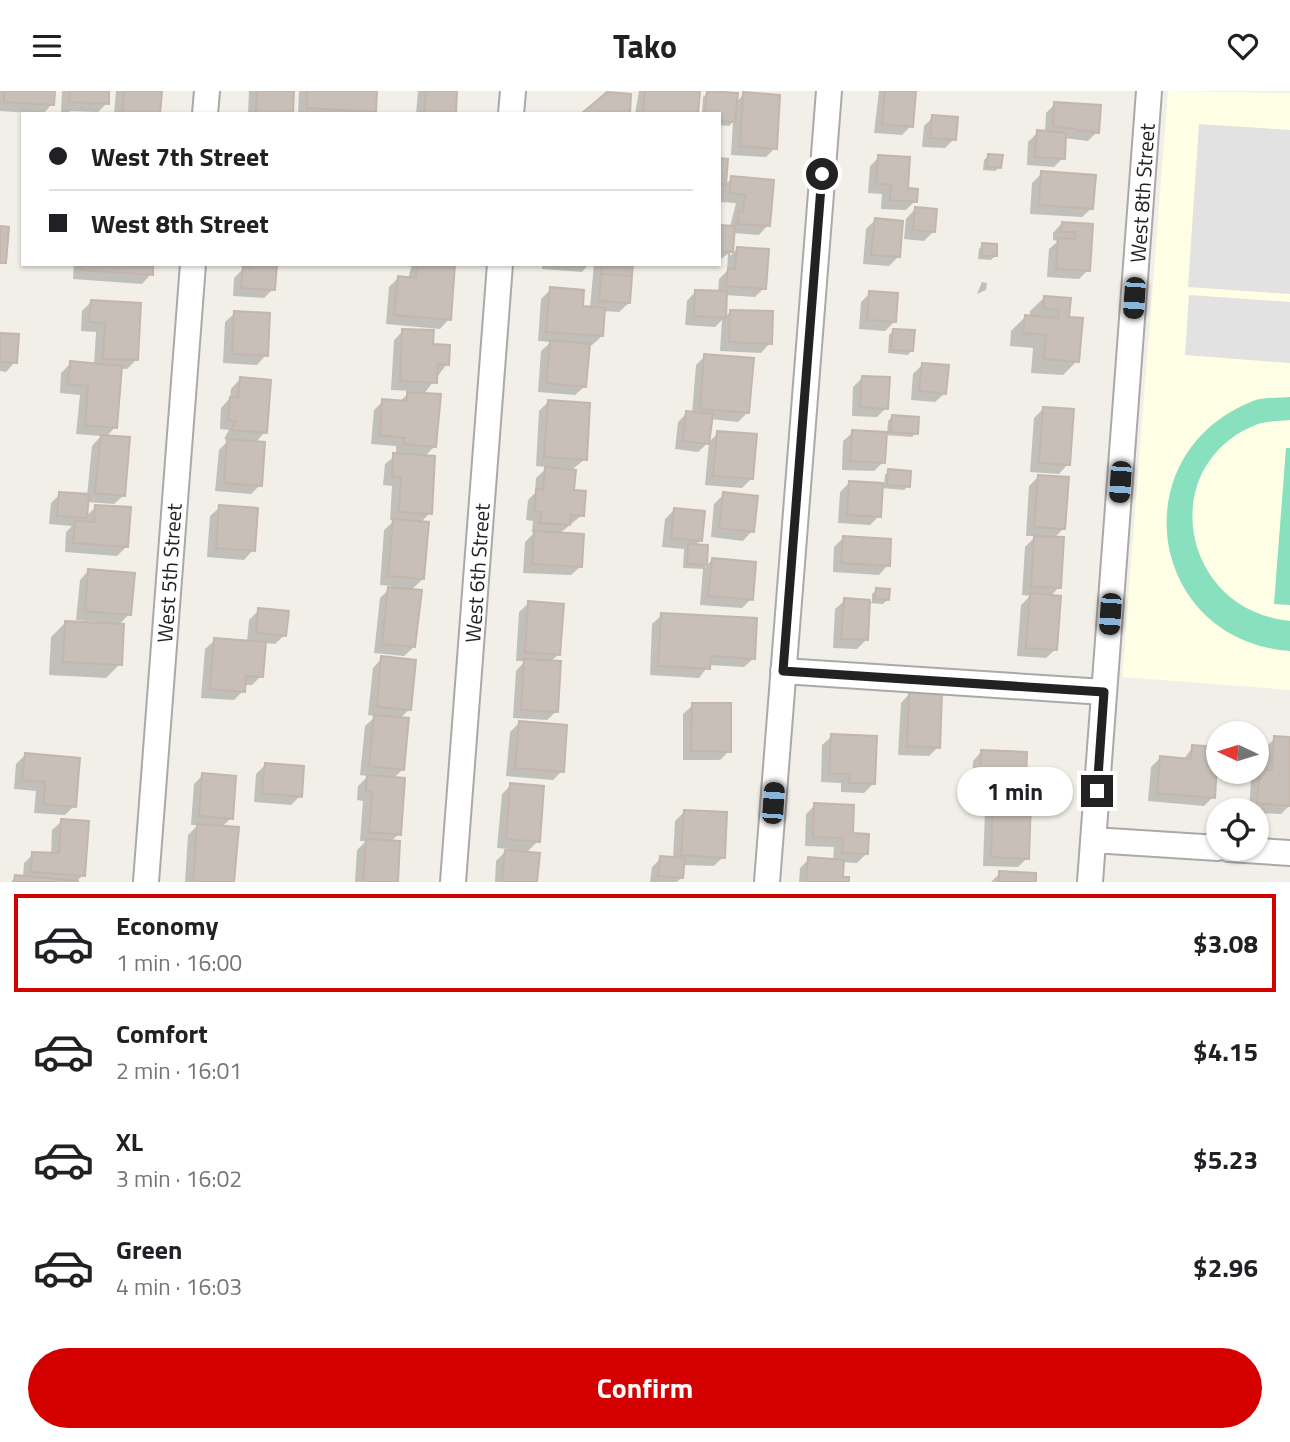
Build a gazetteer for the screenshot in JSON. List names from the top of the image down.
{
  "streets": {
    "street": ["West 8th Street", "West 5th Street", "West 6th Street"]
  },
  "north": "left",
  "page": {
    "header": "Tako",
    "banner": ["West 7th Street", "West 8th Street"],
    "bubble": "1 min",
    "list": [
      {
        "name": "Economy",
        "note": "1 min · 16:00",
        "value": "$3.08"
      },
      {
        "name": "Comfort",
        "note": "2 min · 16:01",
        "value": "$4.15"
      },
      {
        "name": "XL",
        "note": "3 min · 16:02",
        "value": "$5.23"
      },
      {
        "name": "Green",
        "note": "4 min · 16:03",
        "value": "$2.96"
      }
    ],
    "buttons": "Confirm"
  }
}
